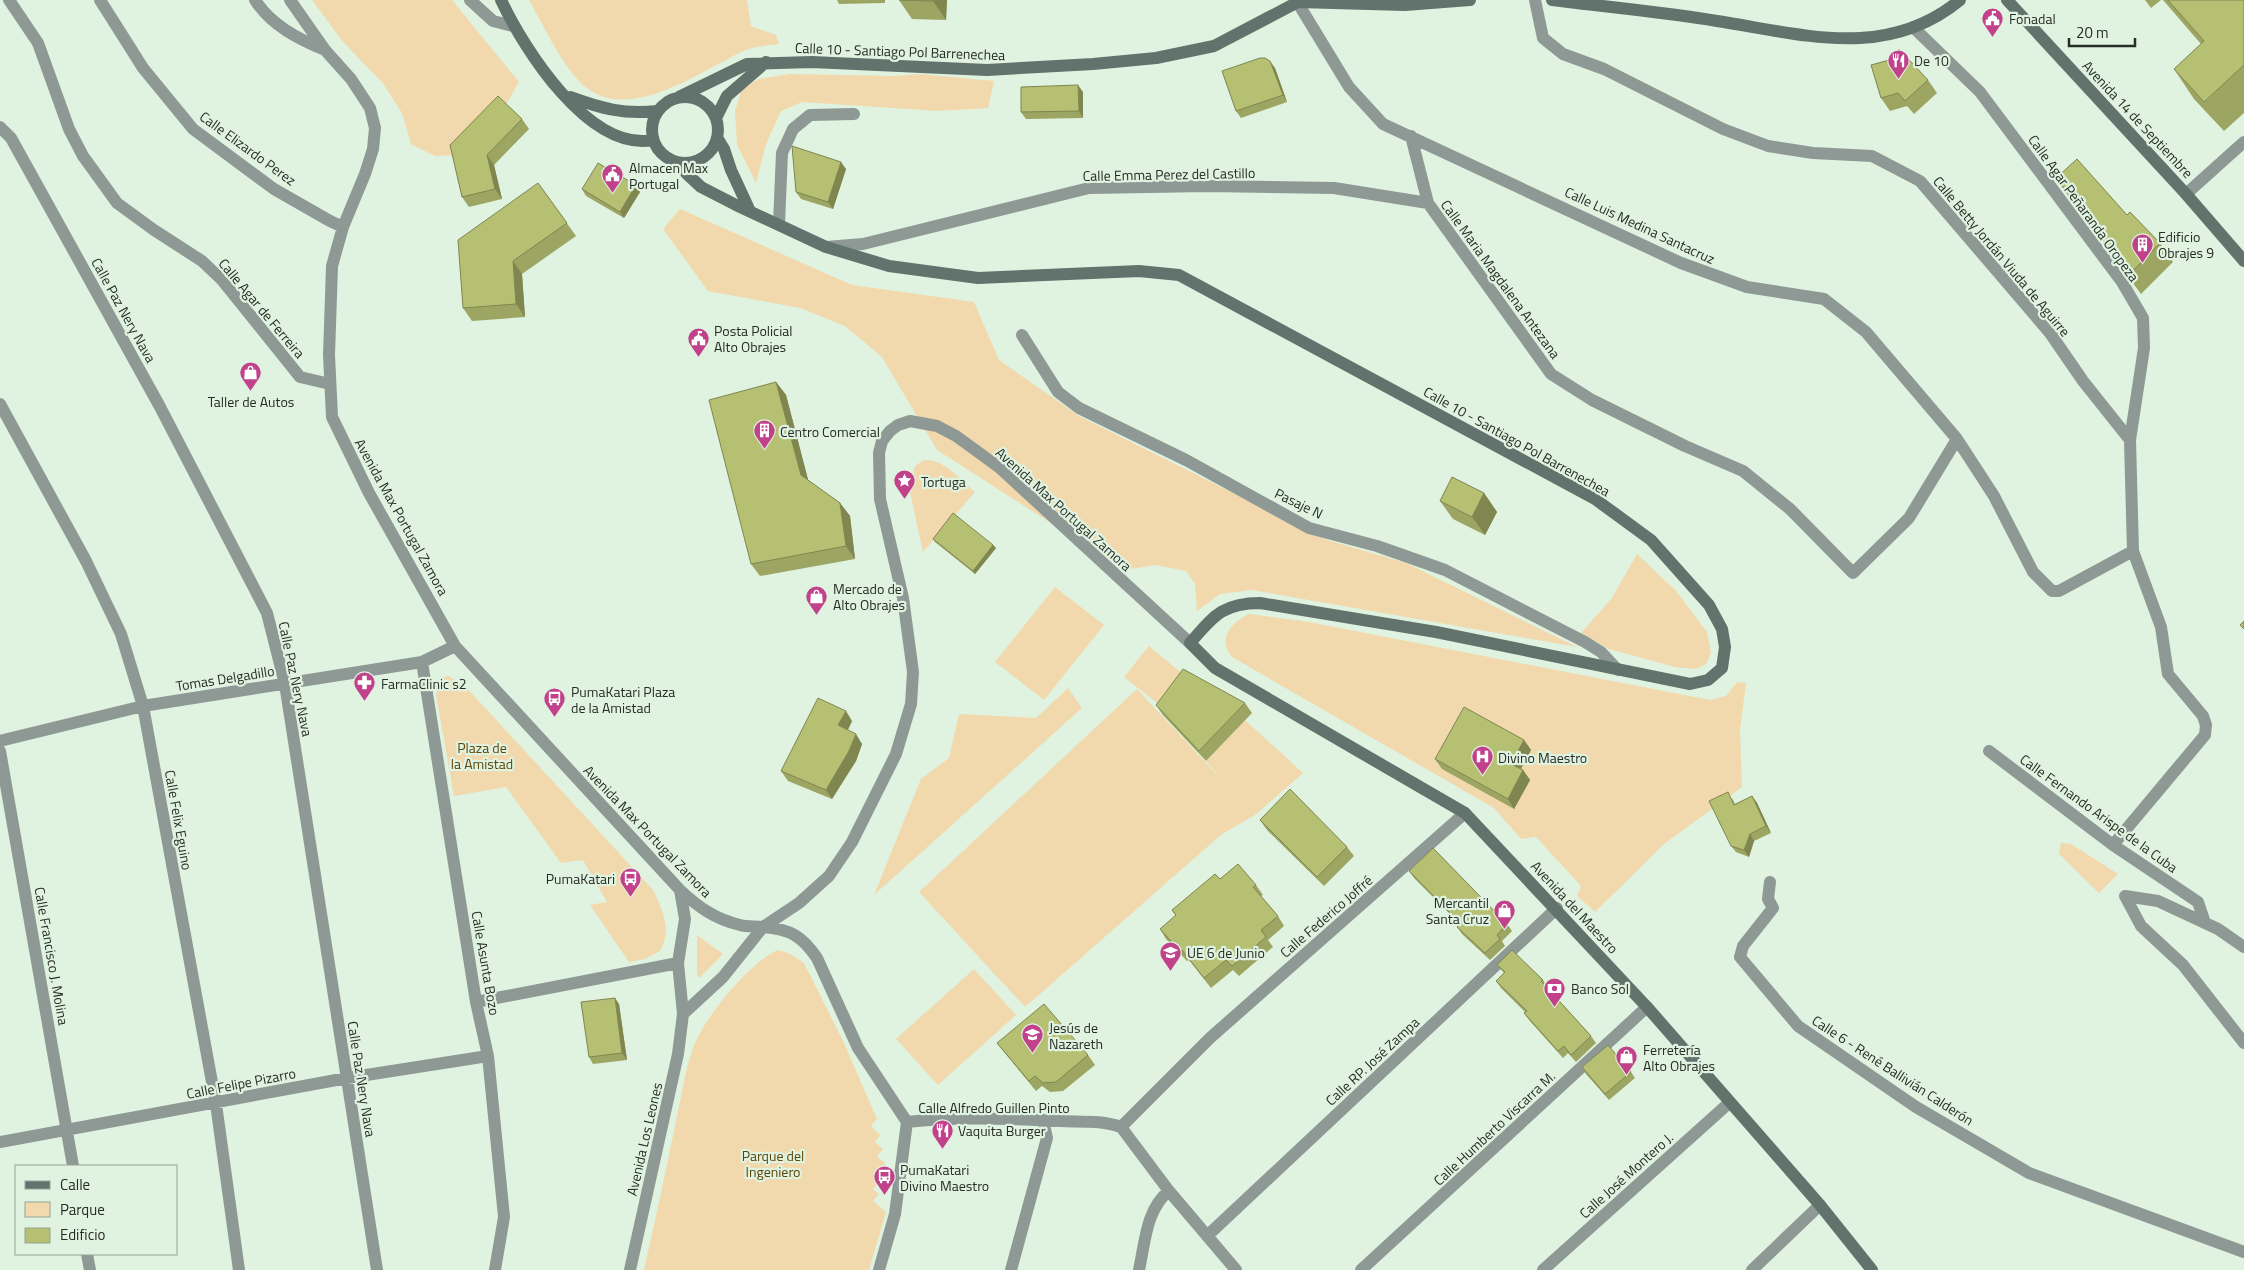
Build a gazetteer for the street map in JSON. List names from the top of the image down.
{
  "streets": {
    "main road": ["Calle 10 - Santiago Pol Barrenechea", "Avenida 14 de Septiembre", "Avenida del Maestro"],
    "street": [
      "Calle Elizardo Perez",
      "Calle Emma Perez del Castillo",
      "Calle Agar Peñaranda Oropeza",
      "Calle Luis Medina Santacruz",
      "Calle Betty Jordán Viuda de Aguirre",
      "Calle Maria Magdalena Antezana",
      "Calle Agar de Ferreira",
      "Calle Paz Nery Nava",
      "Pasaje N",
      "Avenida Max Portugal Zamora",
      "Tomas Delgadillo",
      "Calle Fernando Arispe de la Cuba",
      "Calle Felix Eguino",
      "Calle Federico Joffré",
      "Calle Francisco J. Molina",
      "Calle Asunta Bozo",
      "Calle RP. José Zampa",
      "Calle 6 - René Ballivián Calderón",
      "Calle Felipe Pizarro",
      "Calle Alfredo Guillen Pinto",
      "Calle Humberto Viscarra M.",
      "Avenida Los Leones",
      "Calle José Montero J."
    ]
  },
  "crossings": [
    ["Calle 10 - Santiago Pol Barrenechea", "Calle Emma Perez del Castillo"],
    ["Calle 10 - Santiago Pol Barrenechea", "Calle Luis Medina Santacruz"],
    ["Calle 10 - Santiago Pol Barrenechea", "Pasaje N"],
    ["Calle 10 - Santiago Pol Barrenechea", "Avenida Max Portugal Zamora"],
    ["Calle 10 - Santiago Pol Barrenechea", "Avenida del Maestro"],
    ["Calle Elizardo Perez", "Avenida Max Portugal Zamora"],
    ["Calle Emma Perez del Castillo", "Calle Maria Magdalena Antezana"],
    ["Calle Agar Peñaranda Oropeza", "Calle Betty Jordán Viuda de Aguirre"],
    ["Calle Luis Medina Santacruz", "Calle Maria Magdalena Antezana"],
    ["Calle Agar de Ferreira", "Avenida Max Portugal Zamora"],
    ["Calle Paz Nery Nava", "Tomas Delgadillo"],
    ["Calle Paz Nery Nava", "Calle Felipe Pizarro"],
    ["Avenida Max Portugal Zamora", "Tomas Delgadillo"],
    ["Avenida Max Portugal Zamora", "Avenida del Maestro"],
    ["Avenida Max Portugal Zamora", "Calle Alfredo Guillen Pinto"],
    ["Avenida Max Portugal Zamora", "Avenida Los Leones"],
    ["Tomas Delgadillo", "Calle Felix Eguino"],
    ["Tomas Delgadillo", "Calle Asunta Bozo"],
    ["Calle Felix Eguino", "Calle Felipe Pizarro"],
    ["Avenida del Maestro", "Calle Federico Joffré"],
    ["Avenida del Maestro", "Calle RP. José Zampa"],
    ["Avenida del Maestro", "Calle Humberto Viscarra M."],
    ["Avenida del Maestro", "Calle José Montero J."],
    ["Calle Federico Joffré", "Calle Alfredo Guillen Pinto"],
    ["Calle Francisco J. Molina", "Calle Felipe Pizarro"],
    ["Calle Asunta Bozo", "Calle Felipe Pizarro"]
  ],
  "parks": ["Plaza de la Amistad", "Parque del Ingeniero"],
  "places": {
    "public building": ["Fonadal", "Almacen Max Portugal", "Posta Policial Alto Obrajes"],
    "restaurant": ["De 10", "Vaquita Burger"],
    "building": ["Edificio Obrajes 9", "Centro Comercial"],
    "shop": [
      "Taller de Autos",
      "Mercado de Alto Obrajes",
      "Mercantil Santa Cruz",
      "Ferretería Alto Obrajes"
    ],
    "place": ["Tortuga"],
    "pharmacy": ["FarmaClinic s2"],
    "bus stop": ["PumaKatari Plaza de la Amistad", "PumaKatari", "PumaKatari Divino Maestro"],
    "hospital": ["Divino Maestro"],
    "school or university": ["UE 6 de Junio", "Jesús de Nazareth"],
    "bank": ["Banco Sol"]
  },
  "legend": ["Calle", "Parque", "Edificio"],
  "scale_bar": "20 m"
}
